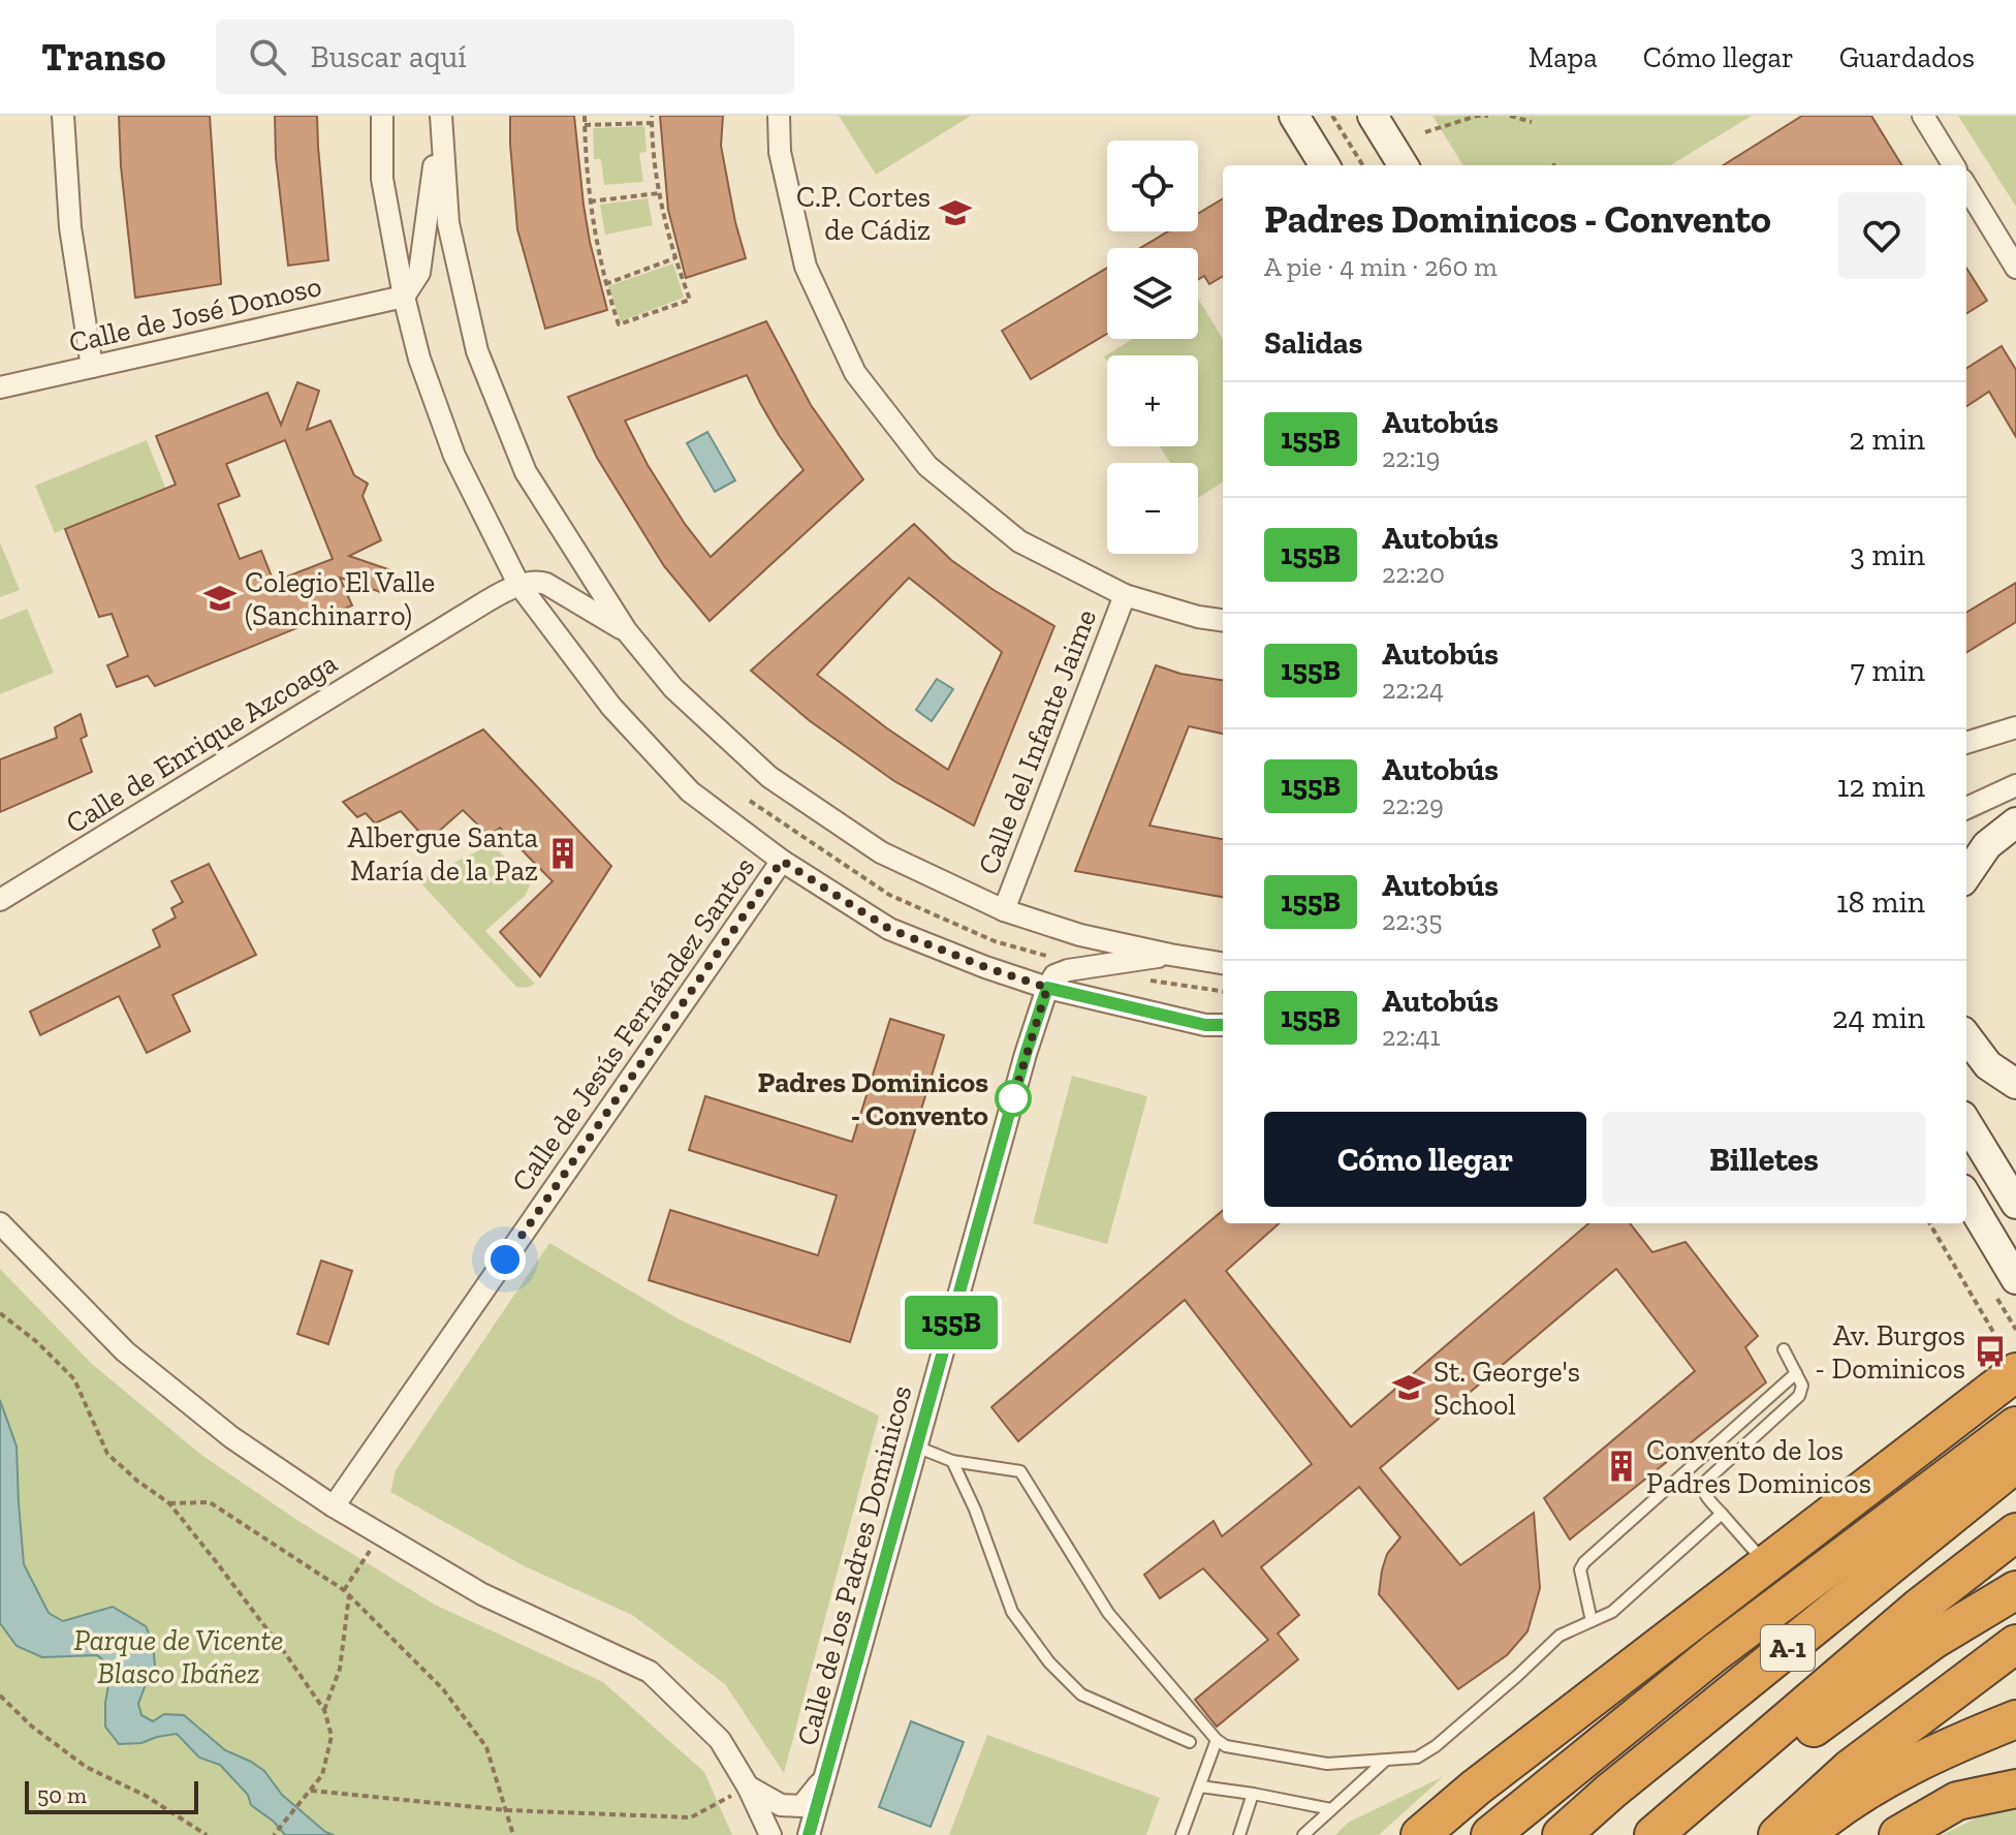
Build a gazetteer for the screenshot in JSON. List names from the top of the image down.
{
  "streets": {
    "highway": ["A-1"],
    "street": [
      "Calle de José Donoso",
      "Calle del Infante Jaime",
      "Calle de Enrique Azcoaga",
      "Calle de Jesús Fernández Santos",
      "Calle de los Padres Dominicos"
    ]
  },
  "parks": ["Parque de Vicente Blasco Ibáñez"],
  "places": {
    "school or university": ["C.P. Cortes de Cádiz", "Colegio El Valle (Sanchinarro)", "St. George's School"],
    "building": ["Albergue Santa María de la Paz", "Convento de los Padres Dominicos"],
    "other": ["Padres Dominicos - Convento"],
    "bus stop": ["Av. Burgos - Dominicos"]
  },
  "lines": ["bus line 155B"],
  "scale_bar": "50 m",
  "page": {
    "header": "Transo",
    "search": "Buscar aquí",
    "nav": ["Mapa", "Cómo llegar", "Guardados"],
    "on_map": "155B",
    "map_buttons": ["+", "−"],
    "heading": [
      ["Padres Dominicos - Convento", "A pie · 4 min · 260 m"],
      "Salidas"
    ],
    "list": [
      {
        "mark": "155B",
        "name": "Autobús",
        "note": "22:19",
        "value": "2 min"
      },
      {
        "mark": "155B",
        "name": "Autobús",
        "note": "22:20",
        "value": "3 min"
      },
      {
        "mark": "155B",
        "name": "Autobús",
        "note": "22:24",
        "value": "7 min"
      },
      {
        "mark": "155B",
        "name": "Autobús",
        "note": "22:29",
        "value": "12 min"
      },
      {
        "mark": "155B",
        "name": "Autobús",
        "note": "22:35",
        "value": "18 min"
      },
      {
        "mark": "155B",
        "name": "Autobús",
        "note": "22:41",
        "value": "24 min"
      }
    ],
    "buttons": ["Cómo llegar", "Billetes"],
    "scale": "50 m"
  }
}
